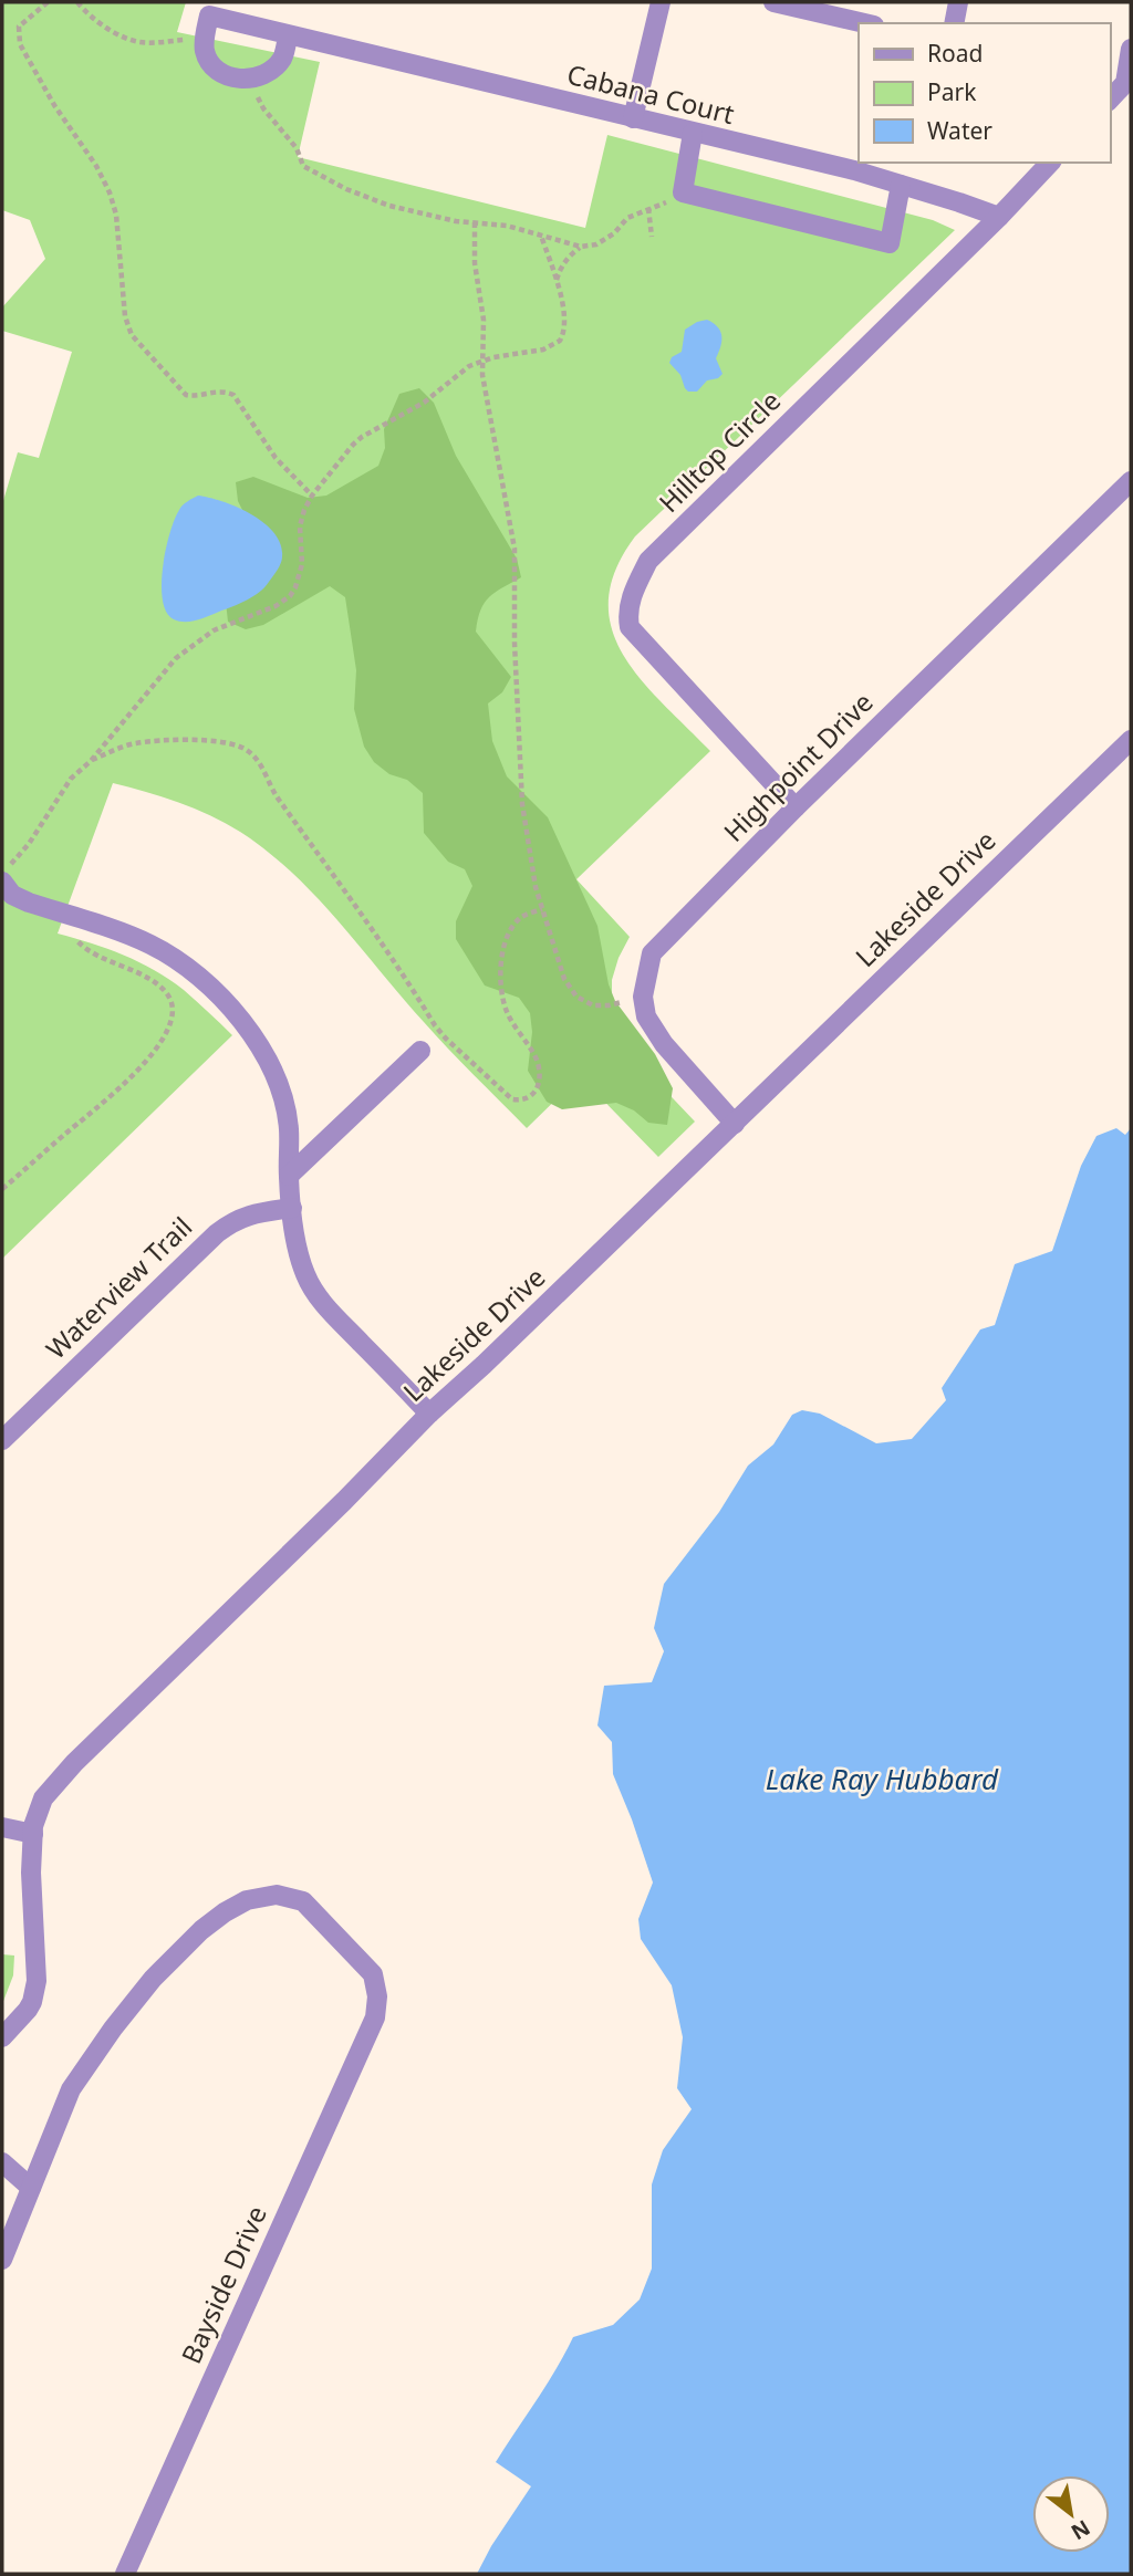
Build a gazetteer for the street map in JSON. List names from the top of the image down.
{
  "streets": {
    "street": [
      "Cabana Court",
      "Hilltop Circle",
      "Highpoint Drive",
      "Lakeside Drive",
      "Waterview Trail",
      "Bayside Drive"
    ]
  },
  "crossings": [
    ["Cabana Court", "Hilltop Circle"],
    ["Hilltop Circle", "Highpoint Drive"]
  ],
  "water": ["Lake Ray Hubbard"],
  "legend": ["Road", "Park", "Water"],
  "north": "bottom right"
}
